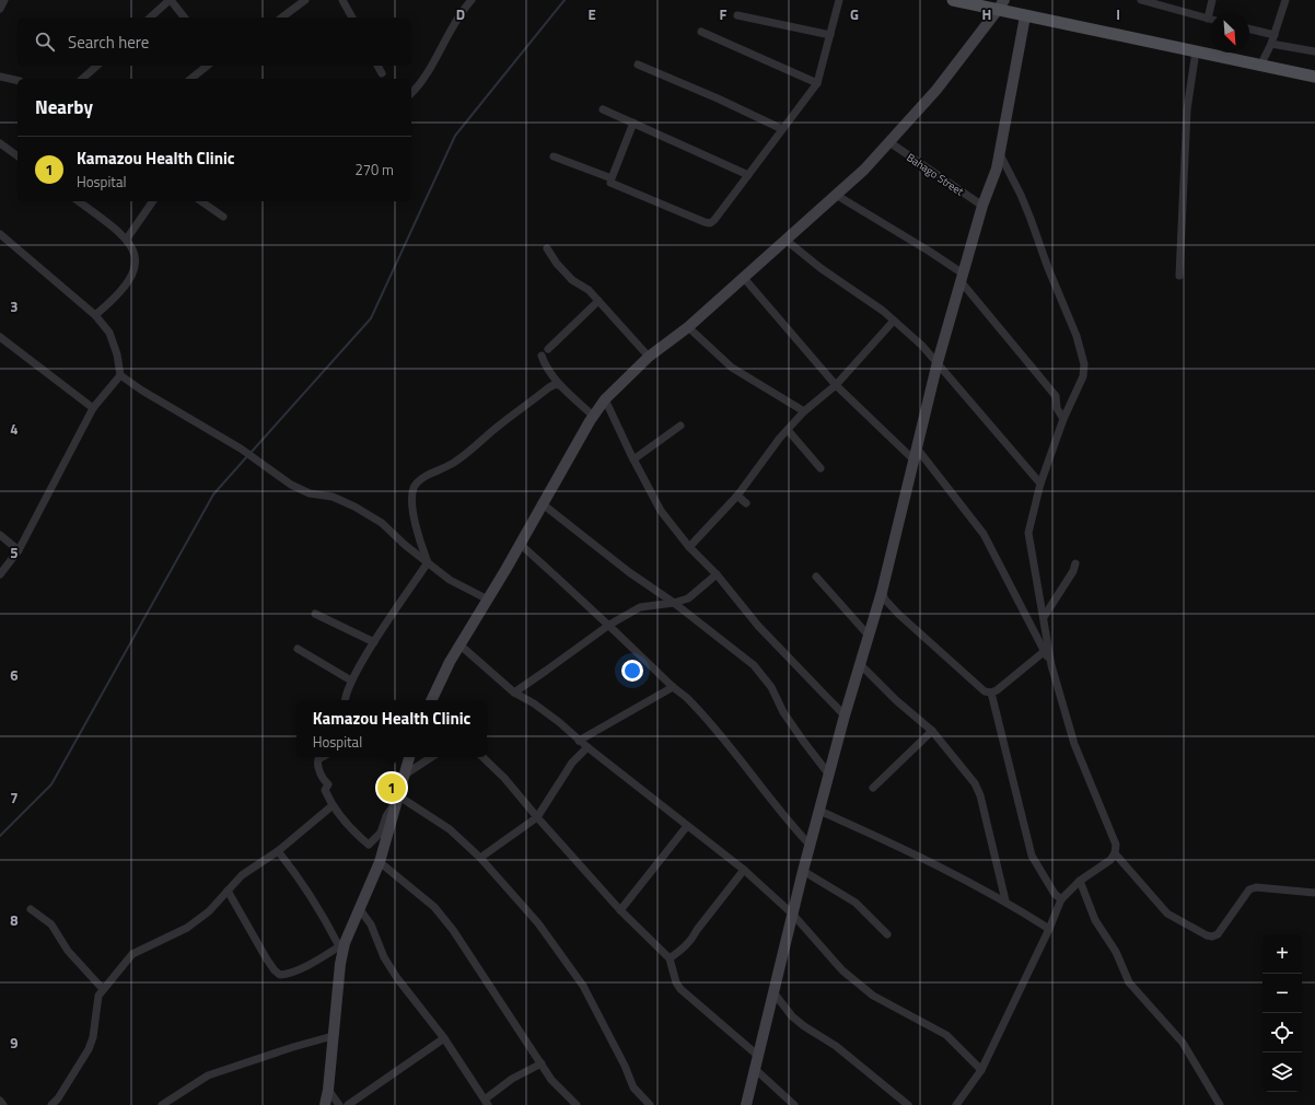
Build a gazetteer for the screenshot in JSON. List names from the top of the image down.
{
  "streets": {
    "street": ["Bahago Street"]
  },
  "north": "bottom right",
  "page": {
    "search": "Search here",
    "heading": "Nearby",
    "list": [
      {
        "mark": "1",
        "name": "Kamazou Health Clinic",
        "note": "Hospital",
        "value": "270 m"
      }
    ],
    "popup": ["Kamazou Health Clinic", "Hospital"],
    "pins": "1",
    "map_buttons": ["+", "−"]
  },
  "grid": {
    "columns": [
      "D",
      "E",
      "F",
      "G",
      "H",
      "I"
    ],
    "rows": [
      "3",
      "4",
      "5",
      "6",
      "7",
      "8",
      "9"
    ]
  }
}
